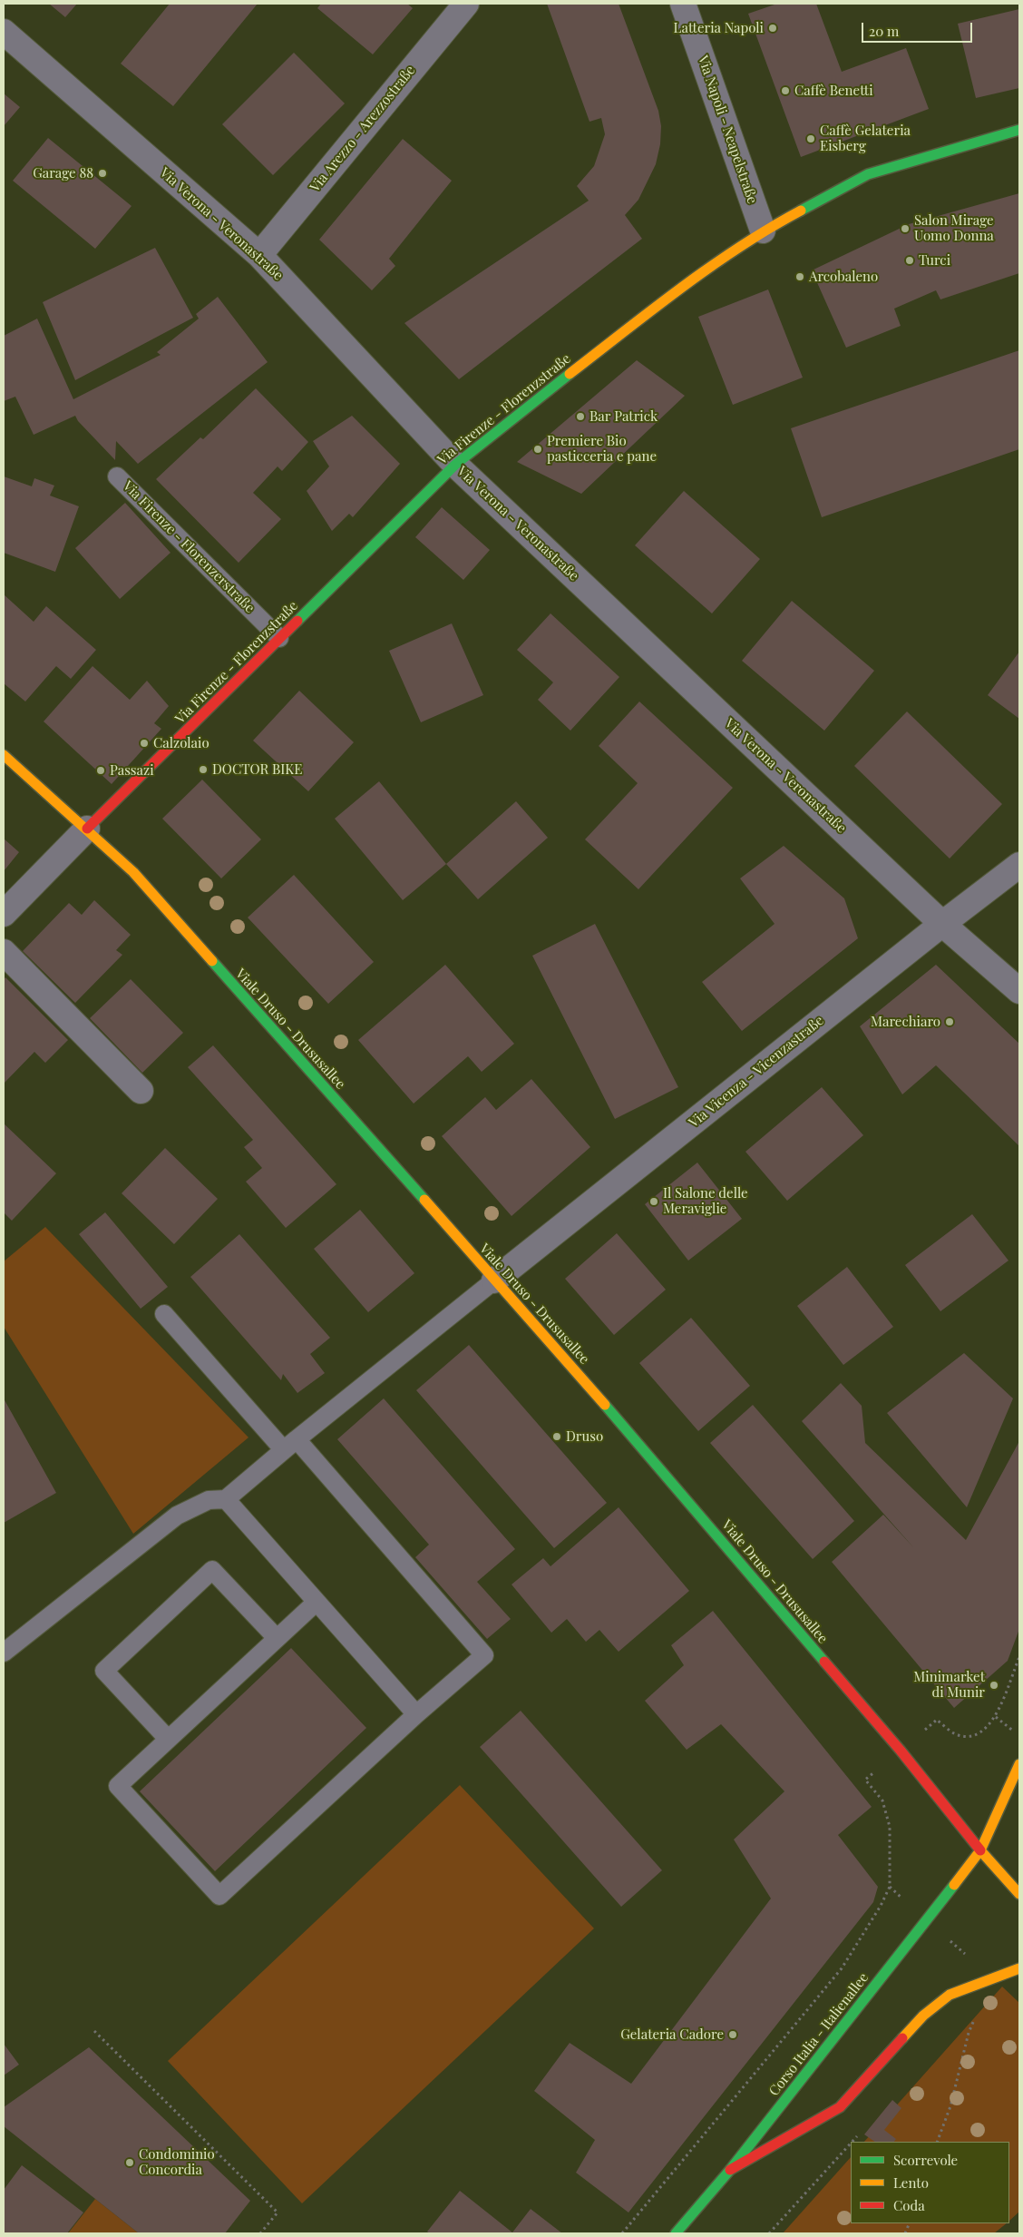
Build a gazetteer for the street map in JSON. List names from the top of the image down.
{
  "streets": {
    "main road": ["Via Firenze - Florenzstraße", "Viale Druso - Drususallee", "Corso Italia - Italienallee"],
    "street": [
      "Via Arezzo - Arezzostraße",
      "Via Napoli - Neapelstraße",
      "Via Verona - Veronastraße",
      "Via Vicenza - Vicenzastraße"
    ],
    "lane": ["Via Firenze - Florenzerstraße"]
  },
  "crossings": [
    ["Via Arezzo - Arezzostraße", "Via Verona - Veronastraße"],
    ["Via Napoli - Neapelstraße", "Via Firenze - Florenzstraße"],
    ["Via Verona - Veronastraße", "Via Firenze - Florenzstraße"],
    ["Via Verona - Veronastraße", "Via Vicenza - Vicenzastraße"],
    ["Via Firenze - Florenzstraße", "Via Firenze - Florenzerstraße"],
    ["Via Firenze - Florenzstraße", "Viale Druso - Drususallee"],
    ["Viale Druso - Drususallee", "Via Vicenza - Vicenzastraße"],
    ["Viale Druso - Drususallee", "Corso Italia - Italienallee"]
  ],
  "places": [
    "Latteria Napoli",
    "Caffè Benetti",
    "Caffè Gelateria Eisberg",
    "Garage 88",
    "Salon Mirage Uomo Donna",
    "Turci",
    "Arcobaleno",
    "Bar Patrick",
    "Premiere Bio pasticceria e pane",
    "Calzolaio",
    "DOCTOR BIKE",
    "Passazi",
    "Marechiaro",
    "Il Salone delle Meraviglie",
    "Druso",
    "Minimarket di Munir",
    "Gelateria Cadore",
    "Condominio Concordia"
  ],
  "legend": ["Scorrevole", "Lento", "Coda"],
  "scale_bar": "20 m"
}
